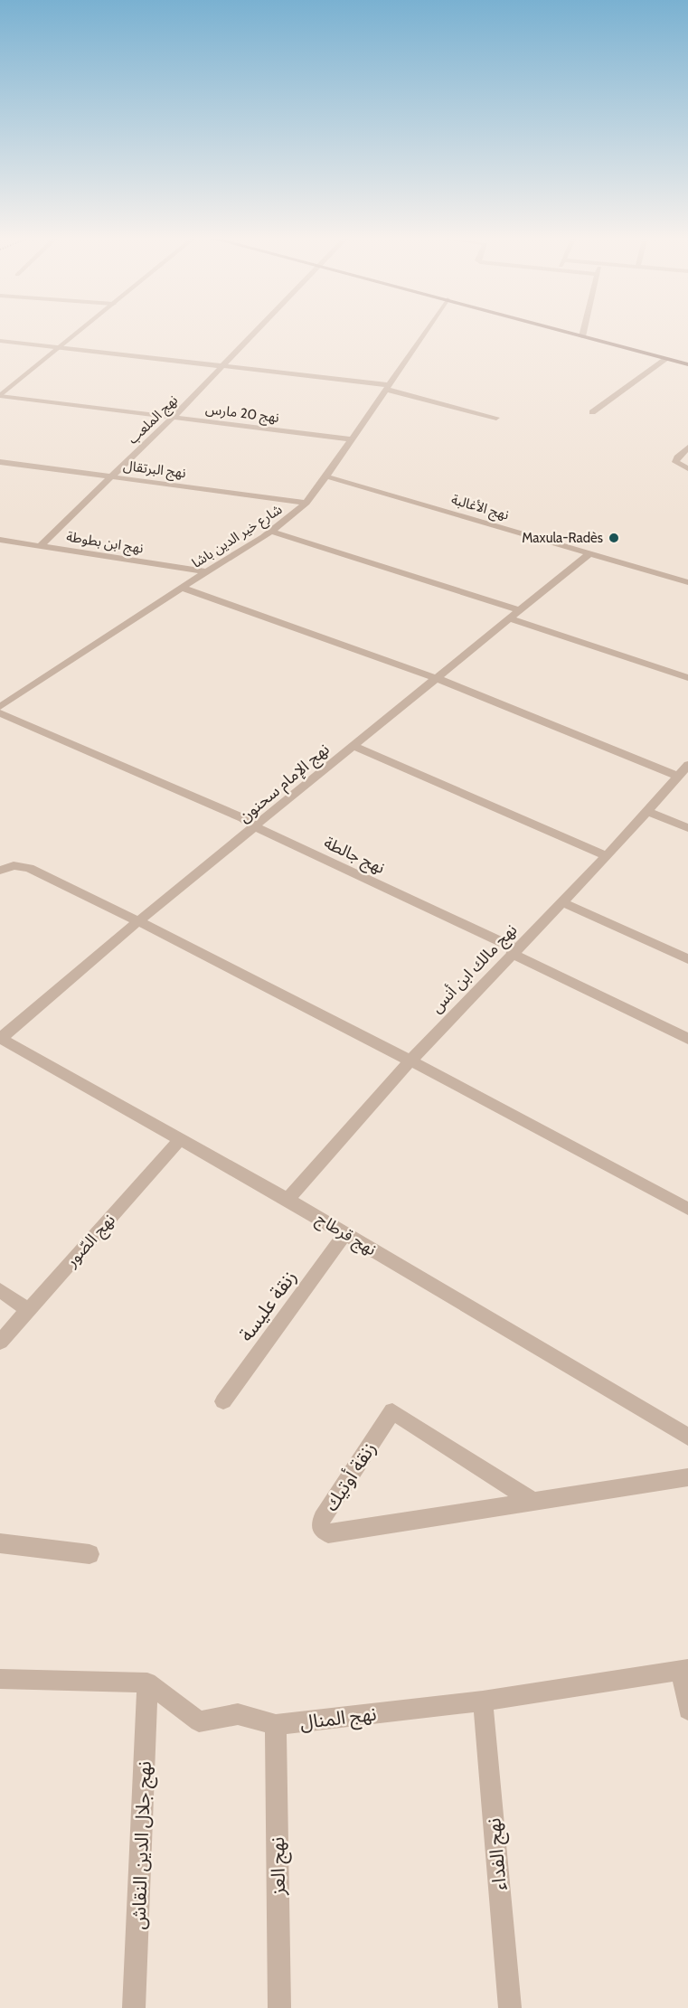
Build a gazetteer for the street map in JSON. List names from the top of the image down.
{
  "streets": {
    "street": [
      "نهج 20 مارس",
      "نهج الملعب",
      "نهج البرتقال",
      "نهج الأغالبة",
      "شارع خير الدين باشا",
      "نهج ابن بطوطة",
      "نهج الإمام سحنون",
      "نهج جالطة",
      "نهج مالك ابن أنس",
      "نهج قرطاج",
      "نهج الصّور",
      "زنقة عليسة",
      "زنقة أوتيك",
      "نهج المنال",
      "نهج جلال الدين النقاش",
      "نهج الفداء",
      "نهج العز"
    ]
  },
  "crossings": [
    ["نهج 20 مارس", "نهج الملعب"],
    ["نهج 20 مارس", "شارع خير الدين باشا"],
    ["نهج الملعب", "نهج البرتقال"],
    ["نهج الملعب", "نهج ابن بطوطة"],
    ["نهج البرتقال", "شارع خير الدين باشا"],
    ["نهج الأغالبة", "شارع خير الدين باشا"],
    ["نهج الأغالبة", "نهج الإمام سحنون"],
    ["شارع خير الدين باشا", "نهج ابن بطوطة"],
    ["نهج الإمام سحنون", "نهج جالطة"],
    ["نهج الإمام سحنون", "نهج قرطاج"],
    ["نهج جالطة", "نهج مالك ابن أنس"],
    ["نهج مالك ابن أنس", "نهج قرطاج"],
    ["نهج قرطاج", "نهج الصّور"],
    ["نهج قرطاج", "زنقة عليسة"],
    ["نهج المنال", "نهج جلال الدين النقاش"],
    ["نهج المنال", "نهج الفداء"],
    ["نهج المنال", "نهج العز"]
  ],
  "places": ["Maxula-Radès"]
}
